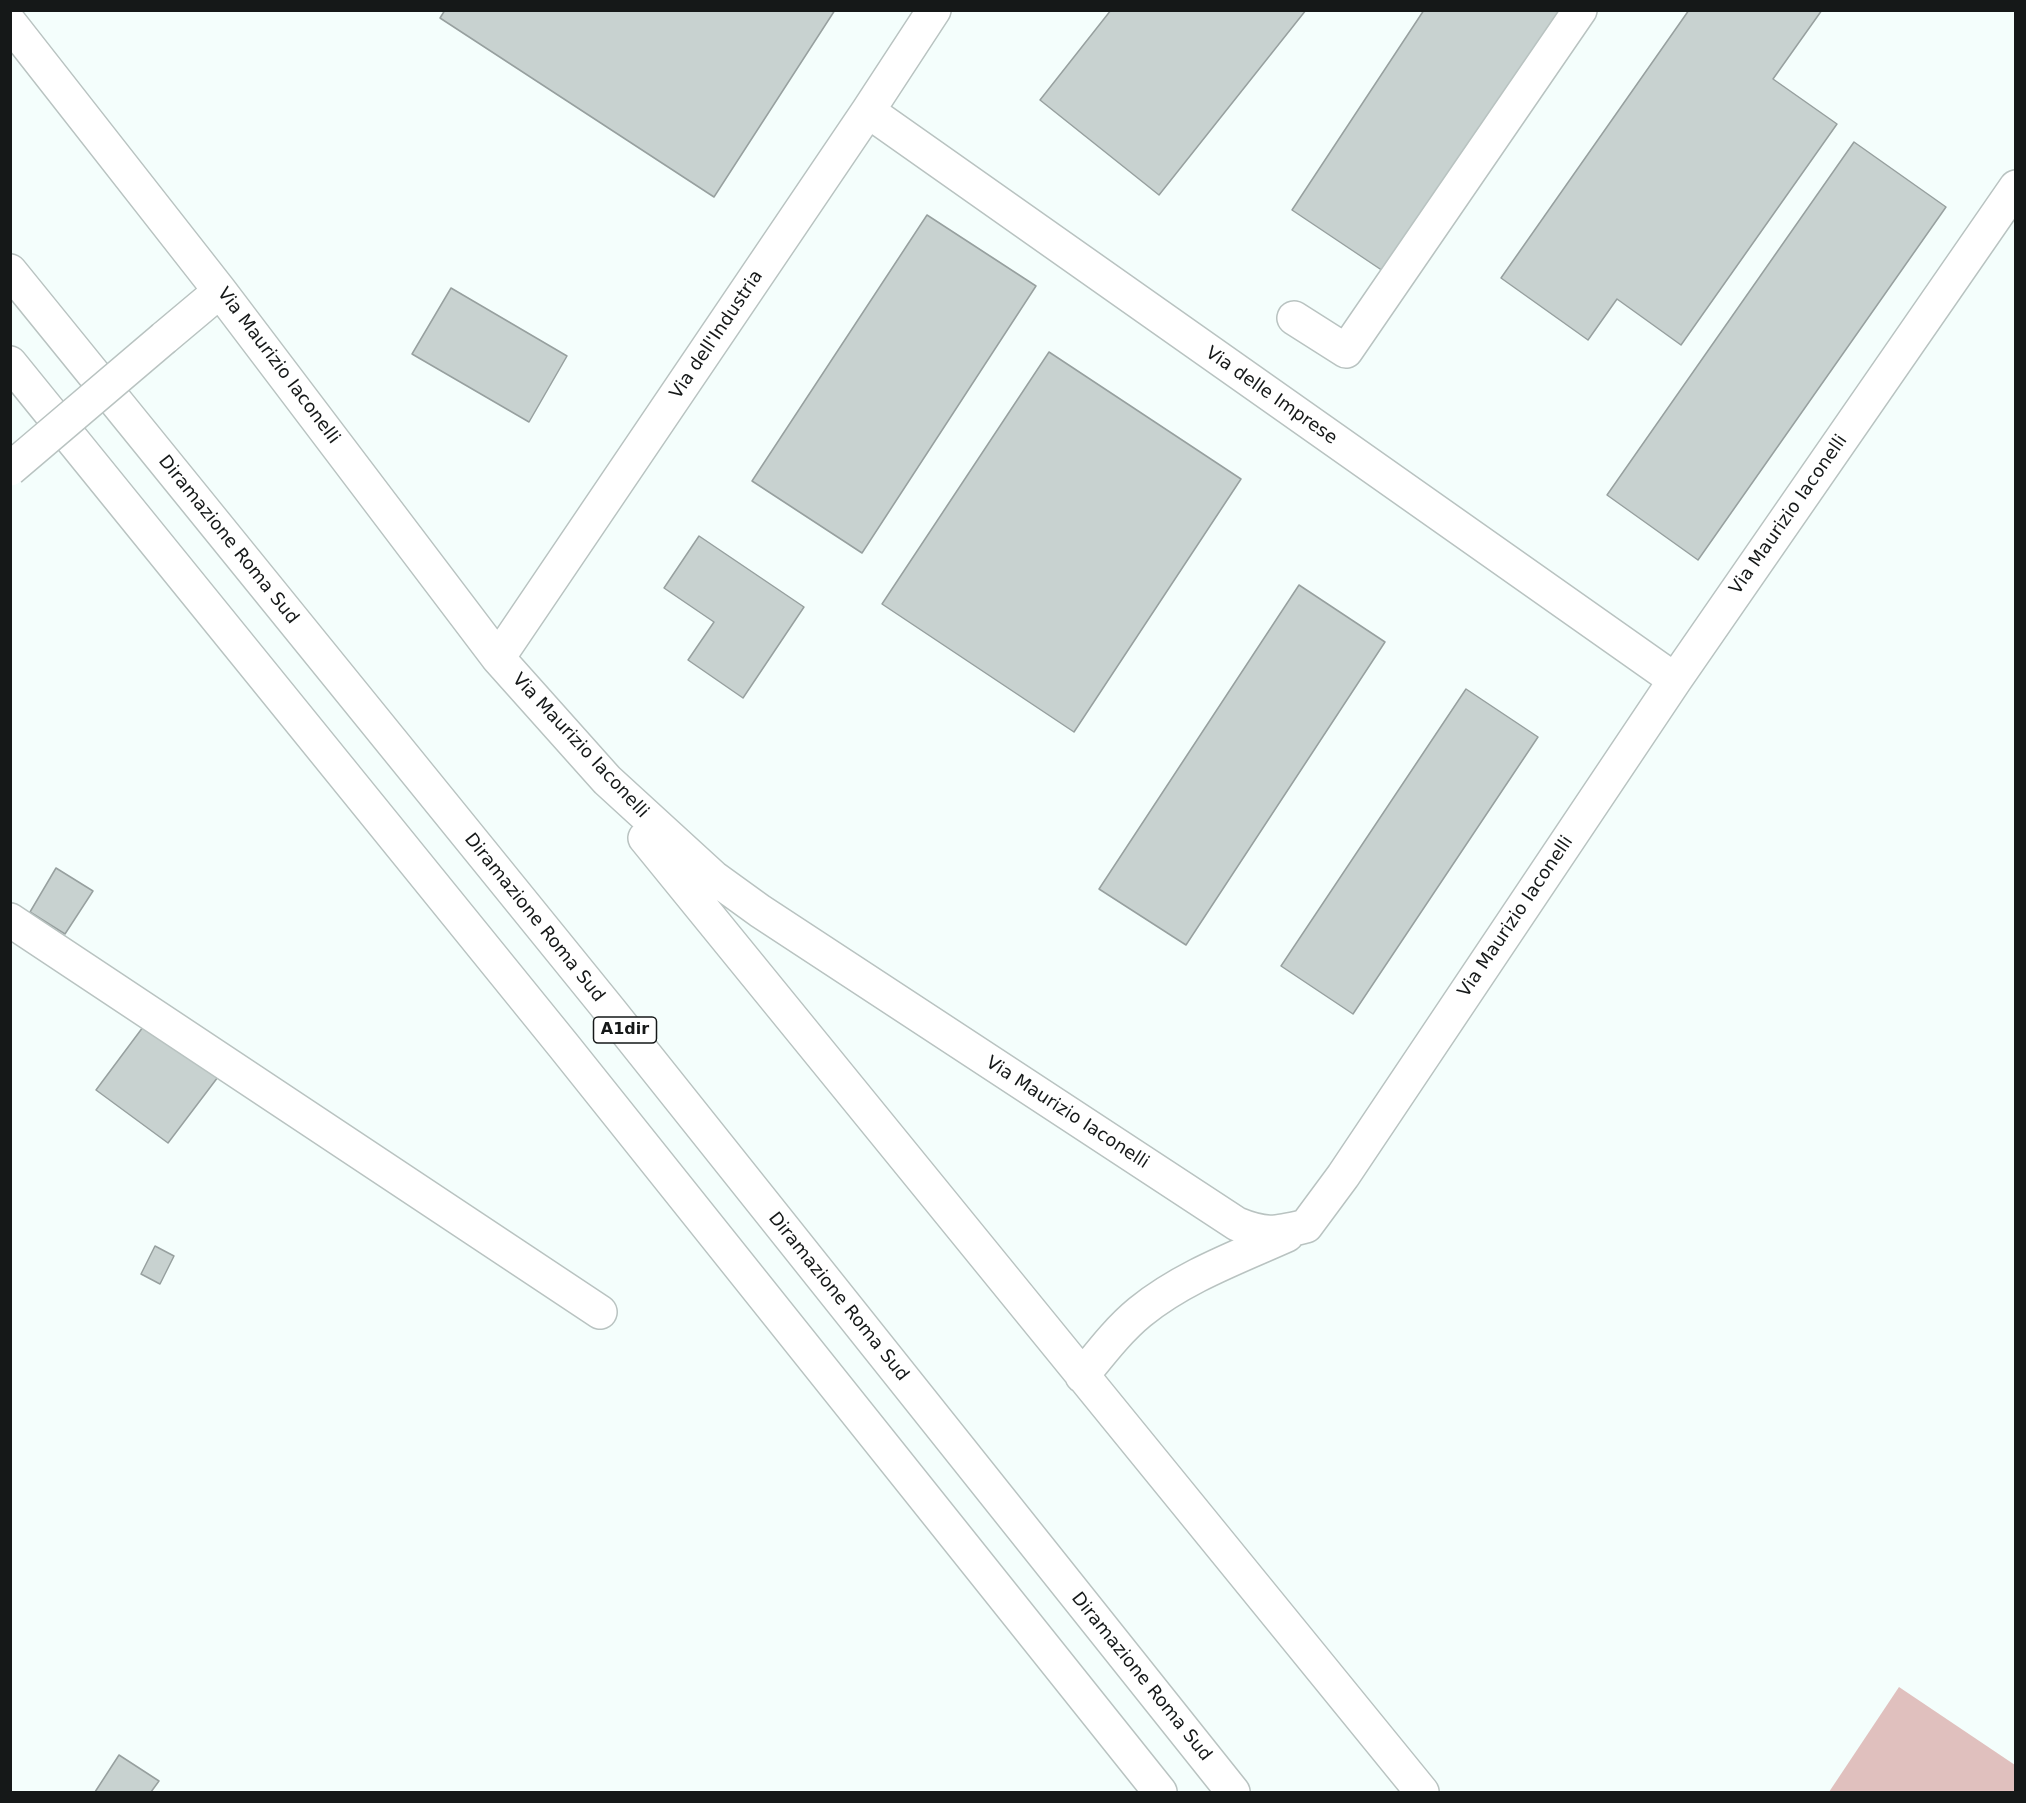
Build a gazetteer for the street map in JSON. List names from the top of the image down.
{
  "streets": {
    "main road": [
      "Via dell'Industria",
      "Via Maurizio Iaconelli",
      "Via delle Imprese",
      "Diramazione Roma Sud",
      "A1dir"
    ]
  },
  "crossings": [
    ["Via dell'Industria", "Via Maurizio Iaconelli"],
    ["Via dell'Industria", "Via delle Imprese"],
    ["Via Maurizio Iaconelli", "Via delle Imprese"]
  ]
}
